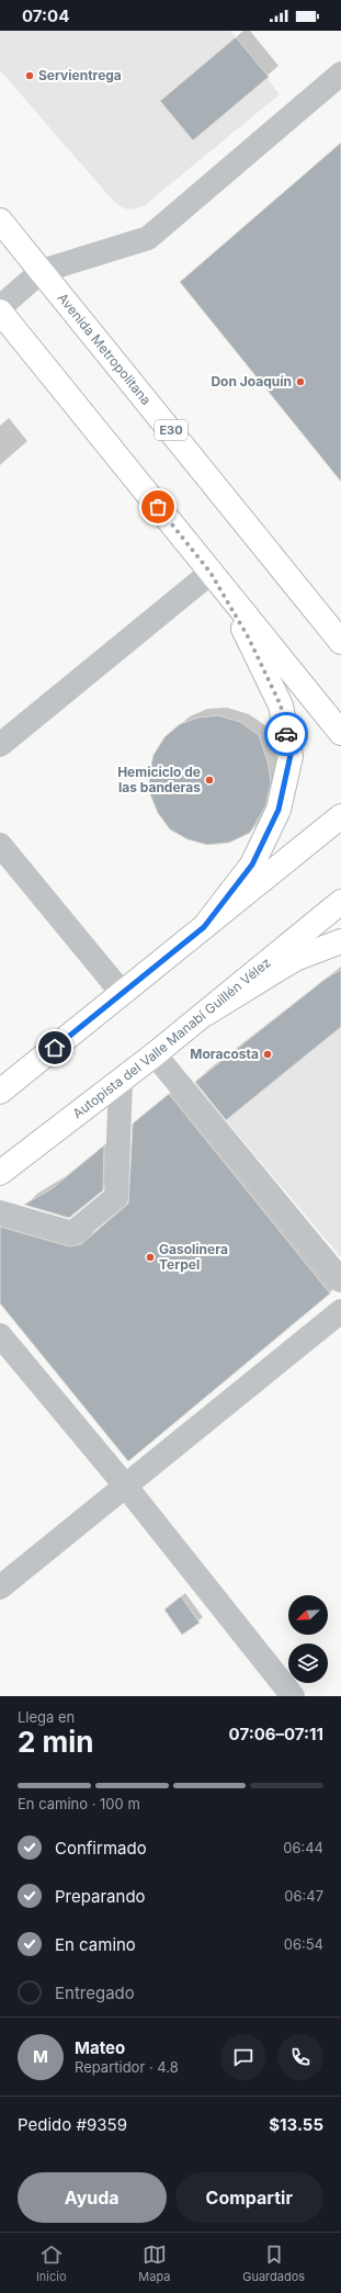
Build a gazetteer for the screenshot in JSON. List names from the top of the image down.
{
  "streets": {
    "main road": ["Avenida Metropolitana", "E30", "Autopista del Valle Manabí Guillén Vélez"]
  },
  "places": [
    "Servientrega",
    "Don Joaquín",
    "Hemiciclo de las banderas",
    "Moracosta",
    "Gasolinera Terpel"
  ],
  "north": "bottom left",
  "page": {
    "status": "07:04",
    "heading": ["2 min", "Llega en", "07:06–07:11"],
    "panel": [
      "Mateo",
      "Repartidor · 4.8",
      "Pedido #9359",
      "$13.55"
    ],
    "bar": "En camino · 100 m",
    "list": [
      ["Confirmado", "06:44"],
      ["Preparando", "06:47"],
      ["En camino", "06:54"],
      "Entregado"
    ],
    "round": "M",
    "buttons": ["Ayuda", "Compartir"],
    "tabs": ["Inicio", "Mapa", "Guardados"]
  }
}
